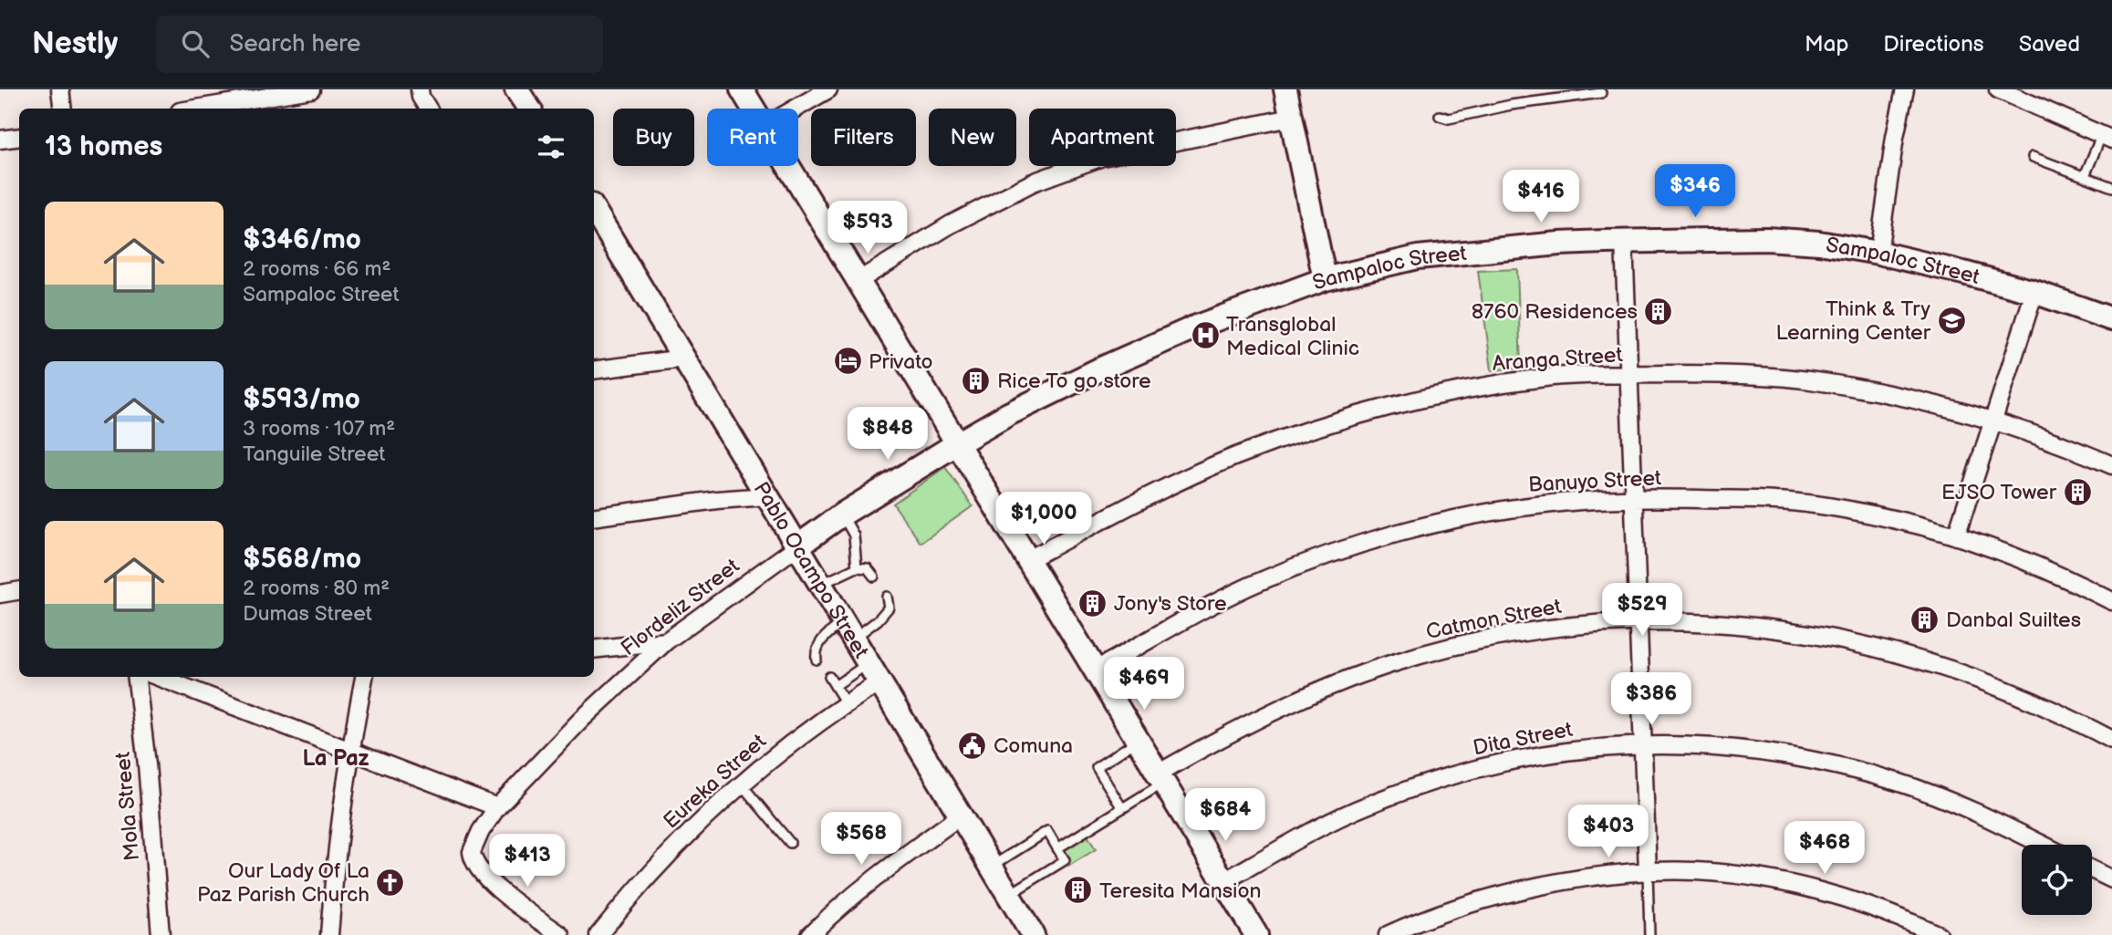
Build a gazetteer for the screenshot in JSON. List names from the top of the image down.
{
  "streets": {
    "main road": ["Sampaloc Street", "Pablo Ocampo Street"],
    "street": [
      "Aranga Street",
      "Banuyo Street",
      "Flordeliz Street",
      "Catmon Street",
      "Dita Street",
      "Eureka Street",
      "Mola Street"
    ]
  },
  "crossings": [
    ["Sampaloc Street", "Pablo Ocampo Street"],
    ["Sampaloc Street", "Flordeliz Street"],
    ["Pablo Ocampo Street", "Flordeliz Street"],
    ["Pablo Ocampo Street", "Eureka Street"]
  ],
  "districts": ["La Paz"],
  "places": {
    "building": [
      "8760 Residences",
      "Rice To go store",
      "EJSO Tower",
      "Jony's Store",
      "Danbal Suiltes",
      "Teresita Mansion"
    ],
    "school or university": ["Think & Try Learning Center"],
    "hospital": ["Transglobal Medical Clinic"],
    "hotel": ["Privato"],
    "public building": ["Comuna"],
    "church": ["Our Lady Of La Paz Parish Church"]
  },
  "page": {
    "header": "Nestly",
    "search": "Search here",
    "nav": ["Map", "Directions", "Saved"],
    "chip": [
      "Buy",
      "Rent",
      "Filters",
      "New",
      "Apartment"
    ],
    "heading": "13 homes",
    "price": [
      "$346",
      "$416",
      "$593",
      "$848",
      "$1,000",
      "$529",
      "$469",
      "$386",
      "$684",
      "$403",
      "$568",
      "$468",
      "$413"
    ],
    "list": [
      {
        "name": "$346/mo",
        "note": "2 rooms · 66 m² · Sampaloc Street"
      },
      {
        "name": "$593/mo",
        "note": "3 rooms · 107 m² · Tanguile Street"
      },
      {
        "name": "$568/mo",
        "note": "2 rooms · 80 m² · Dumas Street"
      }
    ]
  }
}
